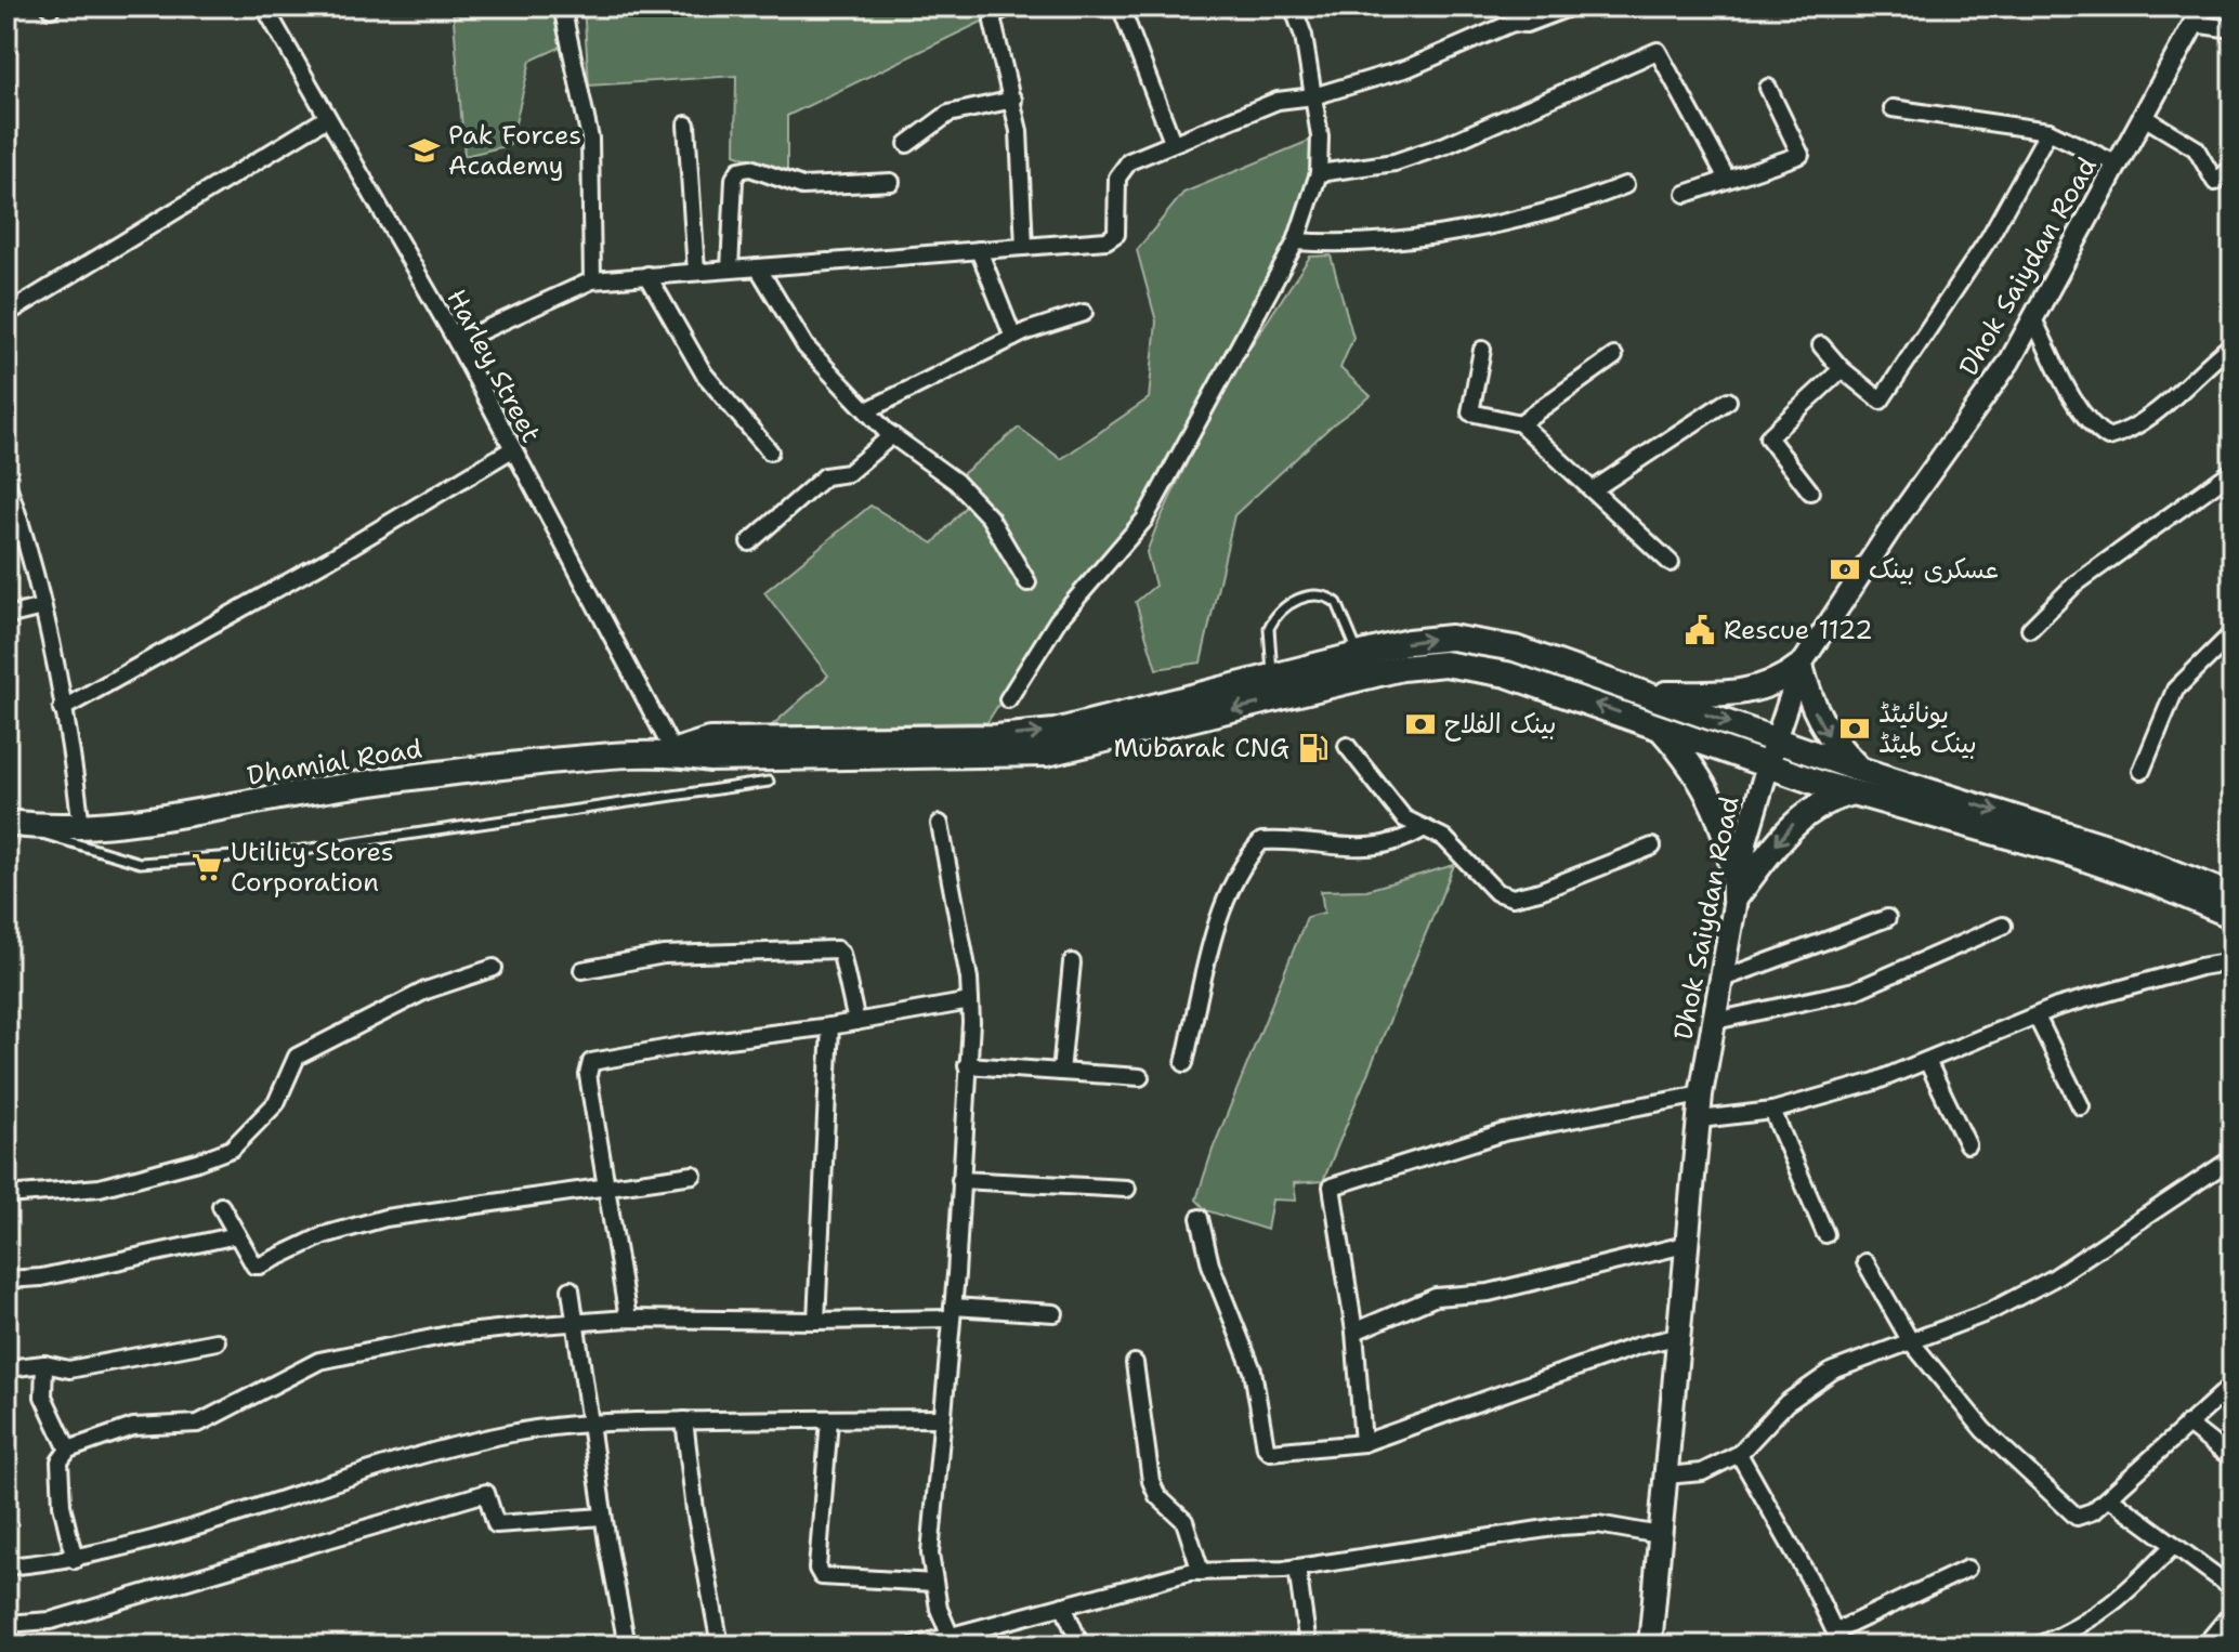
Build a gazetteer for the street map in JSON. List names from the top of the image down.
{
  "streets": {
    "main road": ["Dhok Saiydan Road", "Dhamial Road"],
    "street": ["Harley Street"]
  },
  "crossings": [
    ["Harley Street", "Dhamial Road"]
  ],
  "places": {
    "school or university": ["Pak Forces Academy"],
    "bank": ["عسکری بینک", "بینک الفلاح", "یونائیٹڈ بینک لمیٹڈ"],
    "public building": ["Rescue 1122"],
    "fuel station": ["Mubarak CNG"],
    "supermarket": ["Utility Stores Corporation"]
  }
}
